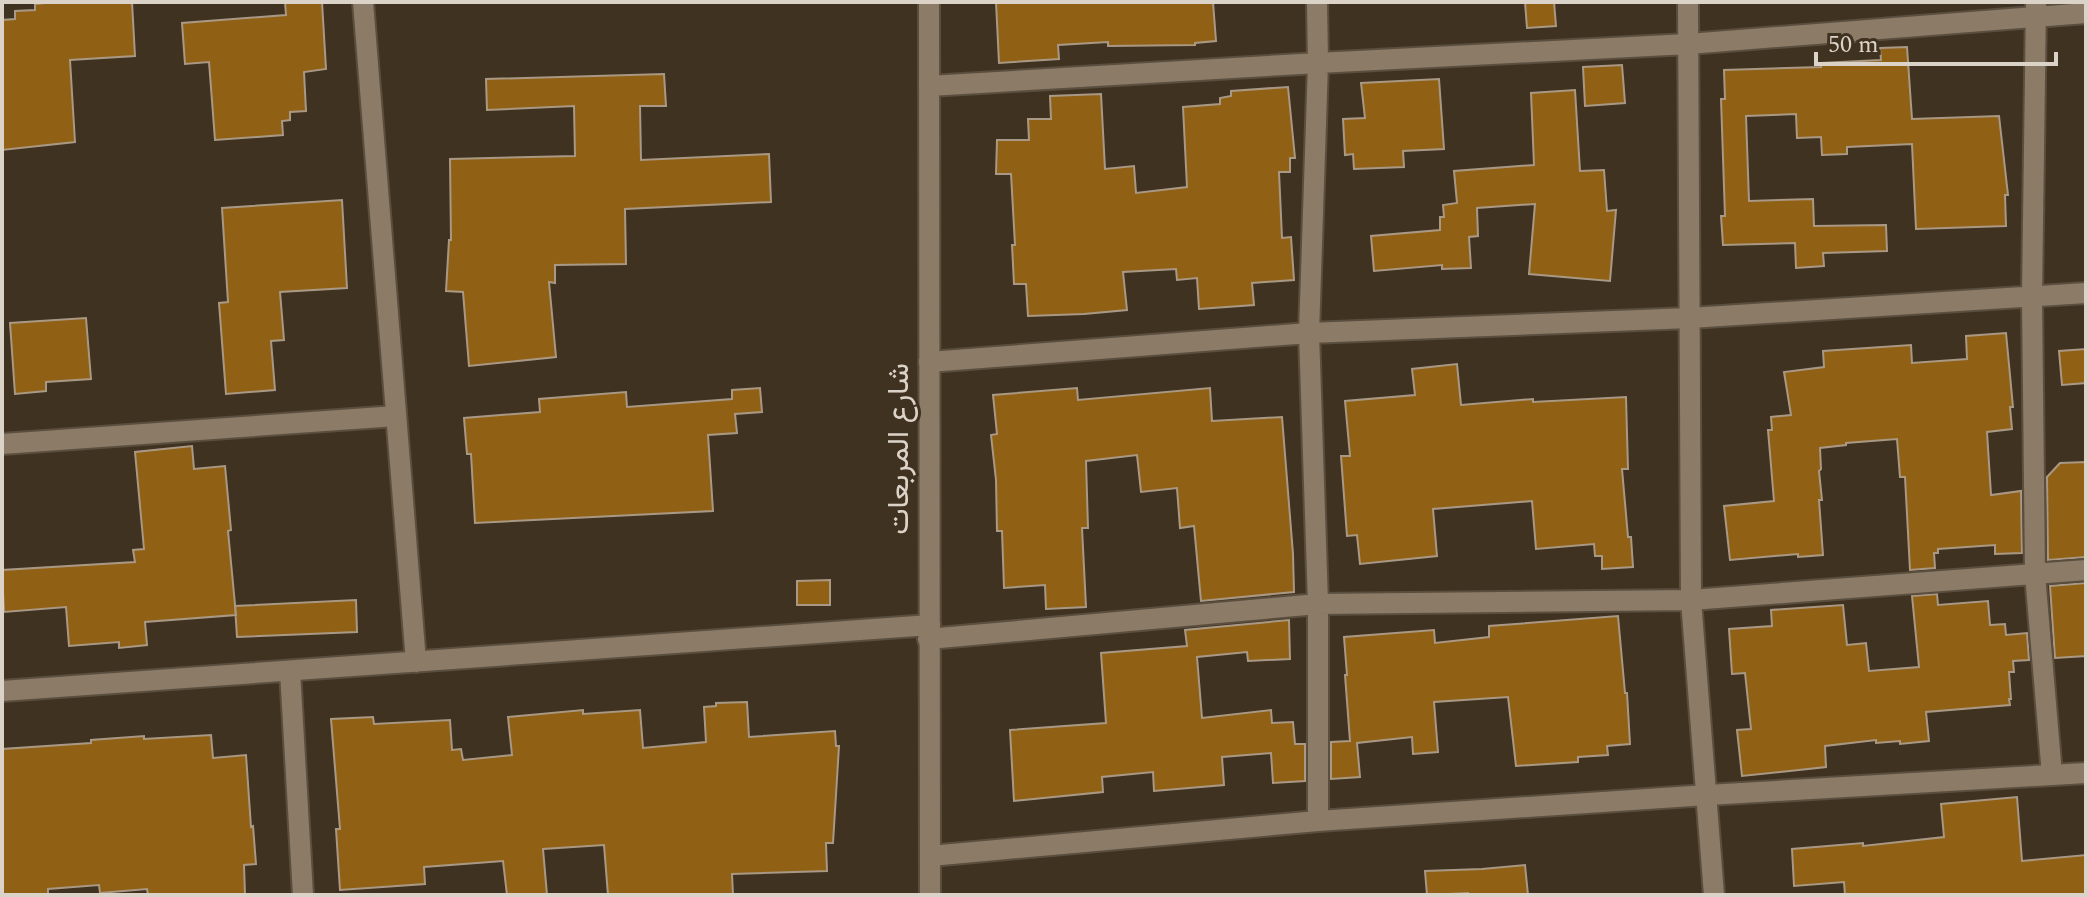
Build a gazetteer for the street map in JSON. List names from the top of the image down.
{
  "streets": {
    "street": ["شارع المربعات"]
  },
  "scale_bar": "50 m"
}
